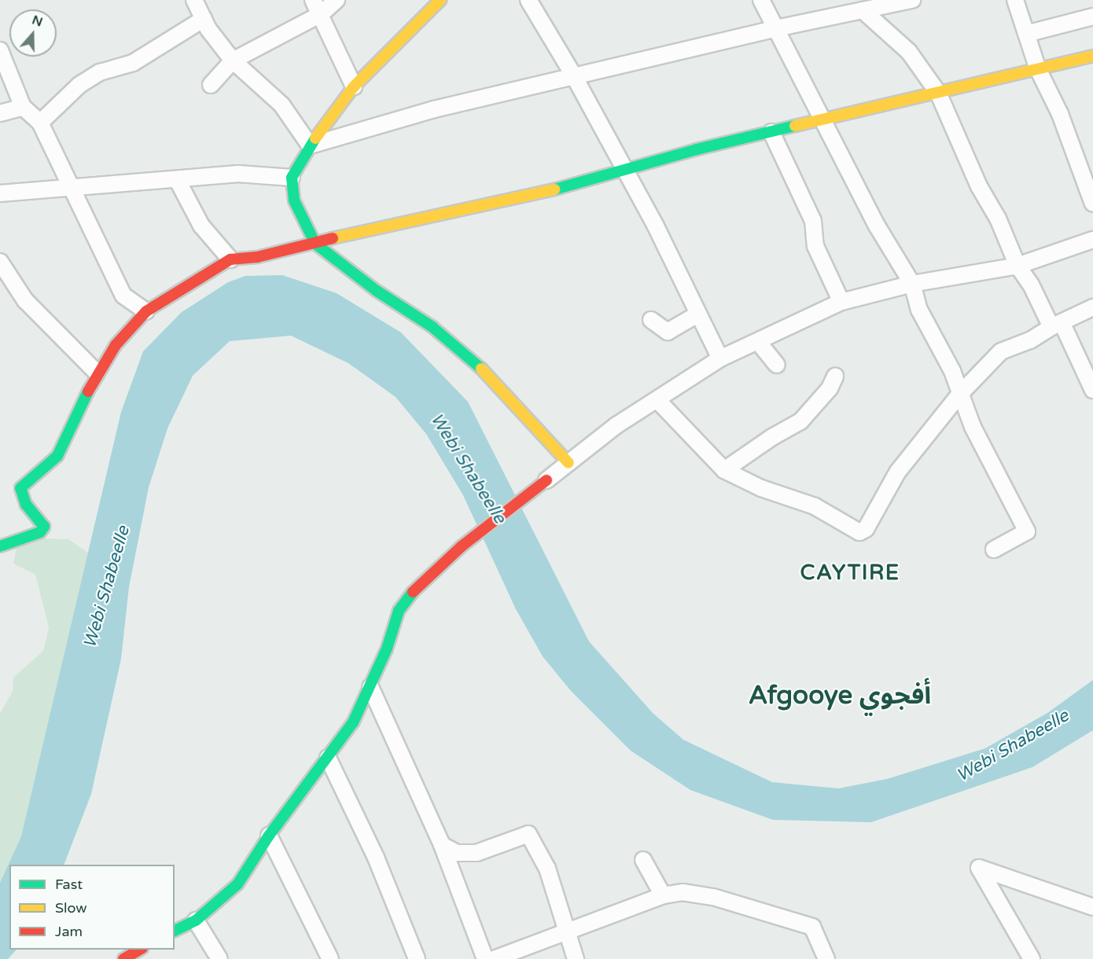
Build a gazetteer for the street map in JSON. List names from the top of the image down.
{
  "districts": ["CAYTIRE", "Afgooye أفجوي"],
  "water": ["Webi Shabeelle"],
  "legend": ["Fast", "Slow", "Jam"],
  "north": "top"
}
